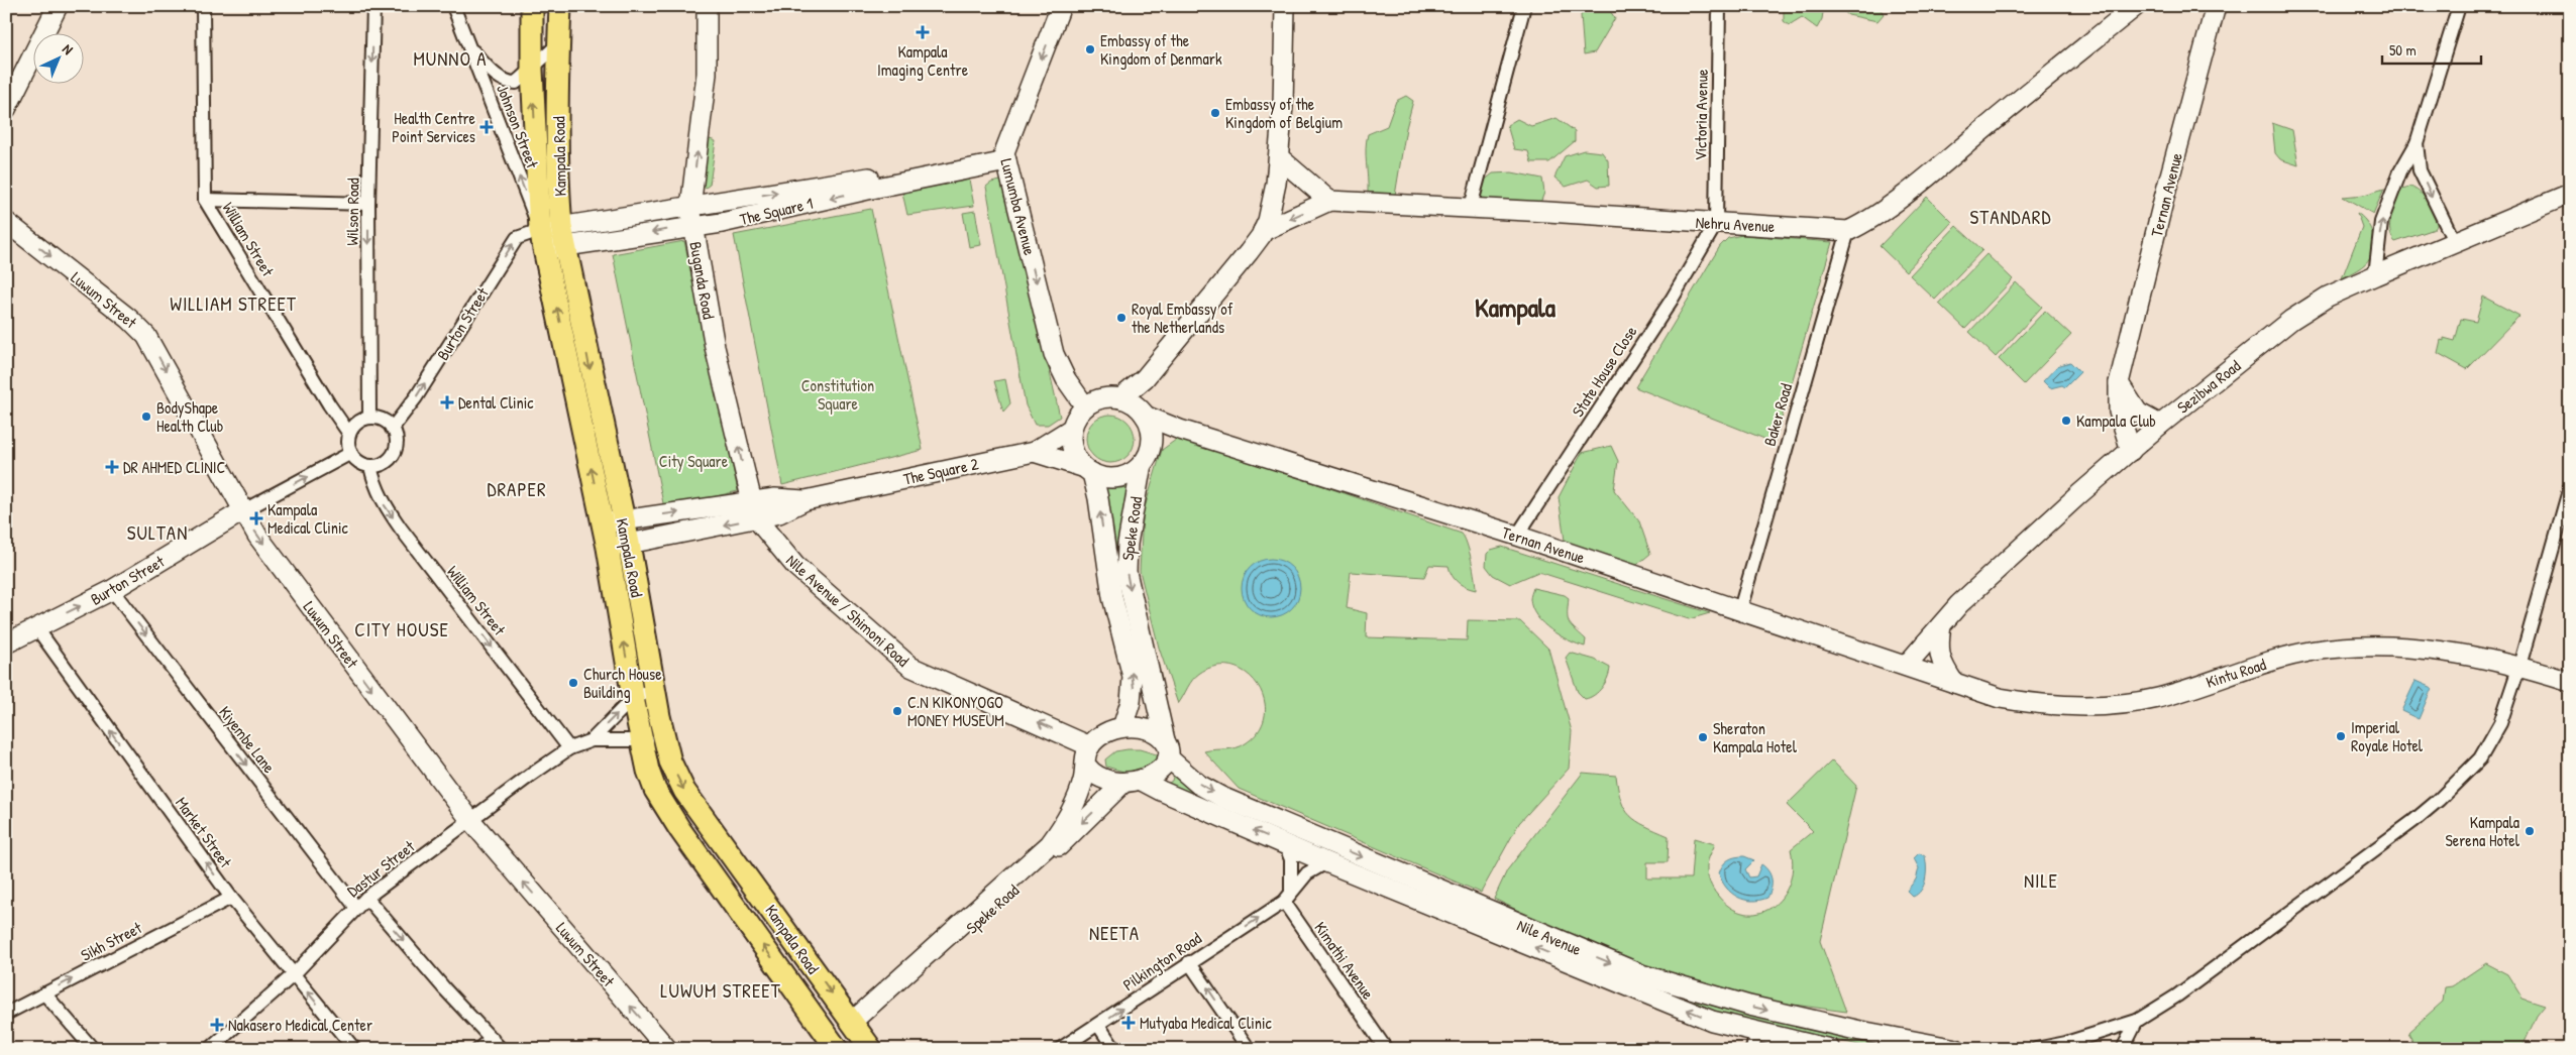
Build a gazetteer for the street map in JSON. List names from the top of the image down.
{
  "streets": {
    "main road": [
      "Kampala Road",
      "Ternan Avenue",
      "Lumumba Avenue",
      "The Square 1",
      "Nehru Avenue",
      "Buganda Road",
      "Luwum Street",
      "Burton Street",
      "Sezibwa Road",
      "The Square 2",
      "Speke Road",
      "Nile Avenue / Shimoni Road",
      "Kintu Road",
      "Nile Avenue"
    ],
    "street": [
      "Victoria Avenue",
      "Johnson Street",
      "Wilson Road",
      "William Street",
      "State House Close",
      "Baker Road",
      "Kiyembe Lane",
      "Market Street",
      "Dastur Street",
      "Sikh Street",
      "Kimathi Avenue",
      "Pilkington Road"
    ]
  },
  "crossings": [
    ["Victoria Avenue", "Nehru Avenue"],
    ["Victoria Avenue", "State House Close"],
    ["Johnson Street", "Kampala Road"],
    ["Johnson Street", "The Square 1"],
    ["Johnson Street", "Burton Street"],
    ["Kampala Road", "The Square 1"],
    ["Kampala Road", "Burton Street"],
    ["Kampala Road", "The Square 2"],
    ["Kampala Road", "Speke Road"],
    ["Kampala Road", "Dastur Street"],
    ["Ternan Avenue", "Lumumba Avenue"],
    ["Ternan Avenue", "State House Close"],
    ["Ternan Avenue", "Sezibwa Road"],
    ["Ternan Avenue", "Baker Road"],
    ["Ternan Avenue", "The Square 2"],
    ["Ternan Avenue", "Speke Road"],
    ["Ternan Avenue", "Kintu Road"],
    ["Lumumba Avenue", "The Square 1"],
    ["Lumumba Avenue", "The Square 2"],
    ["Lumumba Avenue", "Speke Road"],
    ["The Square 1", "Buganda Road"],
    ["The Square 1", "Burton Street"],
    ["Wilson Road", "William Street"],
    ["Wilson Road", "Burton Street"],
    ["Nehru Avenue", "State House Close"],
    ["Nehru Avenue", "Baker Road"],
    ["William Street", "Burton Street"],
    ["William Street", "Dastur Street"],
    ["Buganda Road", "The Square 2"],
    ["Buganda Road", "Nile Avenue / Shimoni Road"],
    ["Luwum Street", "Burton Street"],
    ["Luwum Street", "Dastur Street"],
    ["Burton Street", "Kiyembe Lane"],
    ["Burton Street", "Market Street"],
    ["Sezibwa Road", "Kintu Road"],
    ["The Square 2", "Speke Road"],
    ["Speke Road", "Nile Avenue / Shimoni Road"],
    ["Speke Road", "Nile Avenue"],
    ["Nile Avenue / Shimoni Road", "Nile Avenue"],
    ["Kiyembe Lane", "Dastur Street"],
    ["Market Street", "Dastur Street"],
    ["Market Street", "Sikh Street"],
    ["Kimathi Avenue", "Pilkington Road"]
  ],
  "one_way": [
    "Johnson Street",
    "Lumumba Avenue",
    "Wilson Road",
    "William Street",
    "Buganda Road",
    "Burton Street",
    "Nile Avenue / Shimoni Road",
    "Kiyembe Lane",
    "Market Street",
    "Sikh Street",
    "Pilkington Road"
  ],
  "districts": [
    "MUNNO A",
    "STANDARD",
    "WILLIAM STREET",
    "Kampala",
    "DRAPER",
    "SULTAN",
    "CITY HOUSE",
    "NILE",
    "NEETA",
    "LUWUM STREET"
  ],
  "parks": ["Constitution Square", "City Square"],
  "places": {
    "health": [
      "Kampala Imaging Centre",
      "Health Centre Point Services",
      "Dental Clinic",
      "DR AHMED CLINIC",
      "Kampala Medical Clinic",
      "Mutyaba Medical Clinic",
      "Nakasero Medical Center"
    ],
    "other": [
      "Embassy of the Kingdom of Denmark",
      "Embassy of the Kingdom of Belgium",
      "Royal Embassy of the Netherlands",
      "BodyShape Health Club",
      "Kampala Club",
      "Church House Building",
      "C.N KIKONYOGO MONEY MUSEUM",
      "Imperial Royale Hotel",
      "Sheraton Kampala Hotel",
      "Kampala Serena Hotel"
    ]
  },
  "scale_bar": "50 m",
  "north": "top right"
}
